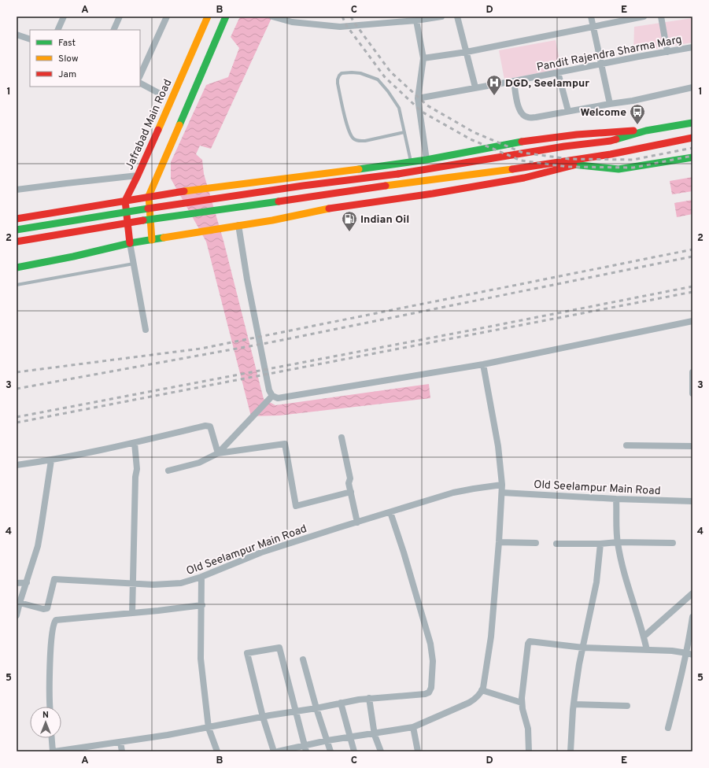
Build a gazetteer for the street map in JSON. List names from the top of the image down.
{
  "streets": {
    "main road": ["Jafrabad Main Road"],
    "street": ["Pandit Rajendra Sharma Marg", "Old Seelampur Main Road"]
  },
  "places": {
    "hospital": ["DGD, Seelampur"],
    "bus stop": ["Welcome"],
    "fuel station": ["Indian Oil"]
  },
  "legend": ["Fast", "Slow", "Jam"],
  "north": "top",
  "grid": {
    "columns": [
      "A",
      "B",
      "C",
      "D",
      "E"
    ],
    "rows": [
      "1",
      "2",
      "3",
      "4",
      "5"
    ]
  }
}
